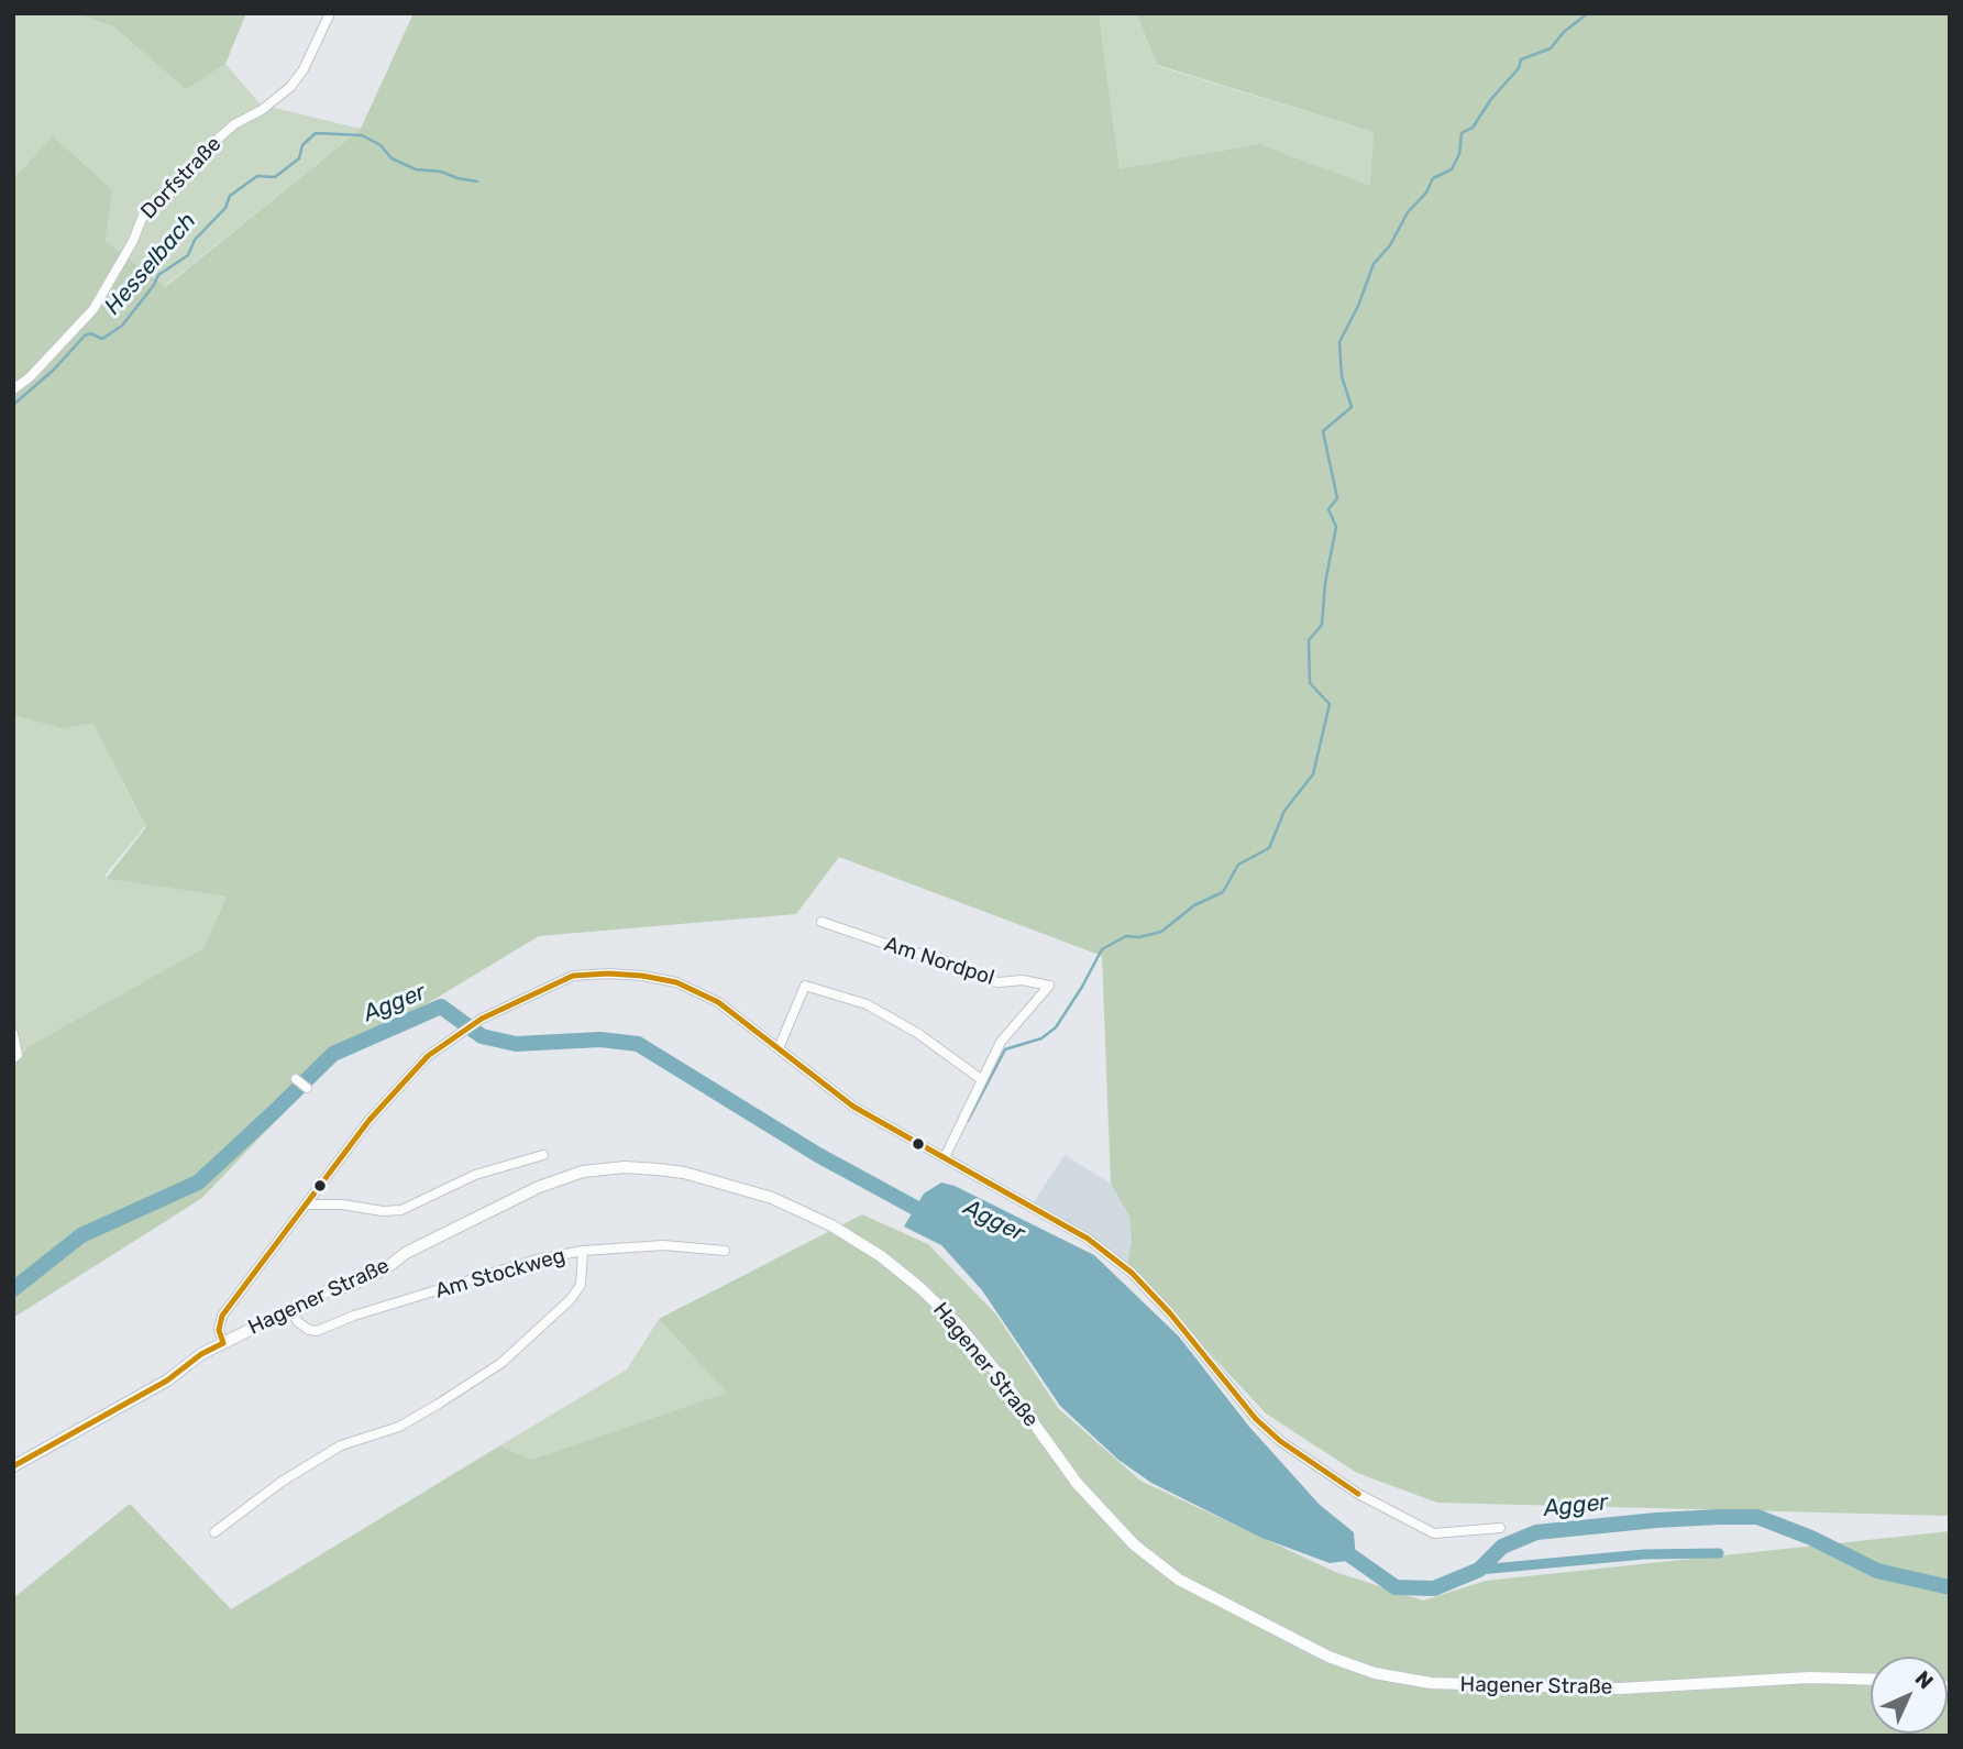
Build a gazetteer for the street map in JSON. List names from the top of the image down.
{
  "streets": {
    "main road": ["Hagener Straße"],
    "street": ["Dorfstraße", "Am Nordpol", "Am Stockweg"]
  },
  "crossings": [
    ["Am Stockweg", "Hagener Straße"]
  ],
  "water": ["Hesselbach", "Agger"],
  "north": "top right"
}
